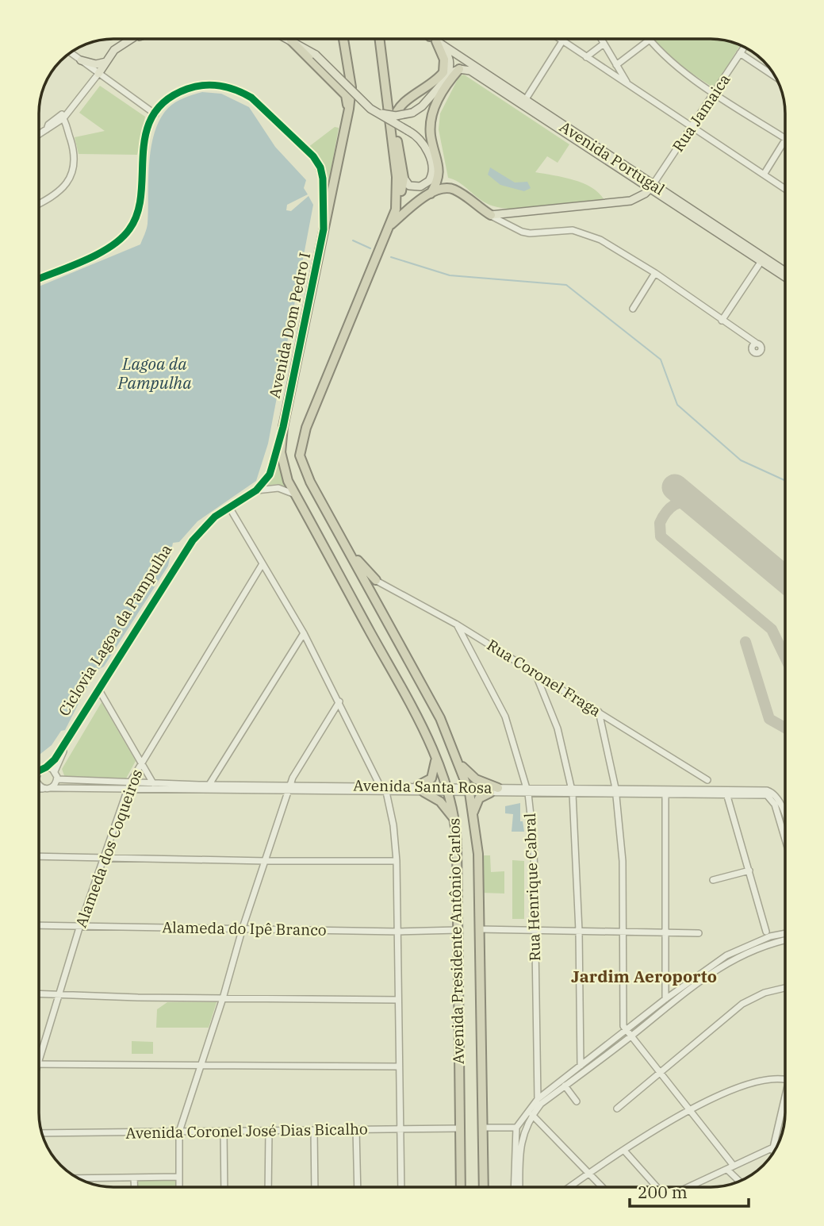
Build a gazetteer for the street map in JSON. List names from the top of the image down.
{
  "streets": {
    "highway": ["Avenida Dom Pedro I", "Avenida Presidente Antônio Carlos"],
    "main road": ["Avenida Portugal"],
    "street": [
      "Rua Jamaica",
      "Rua Coronel Fraga",
      "Avenida Santa Rosa",
      "Alameda dos Coqueiros",
      "Rua Henrique Cabral",
      "Alameda do Ipê Branco",
      "Avenida Coronel José Dias Bicalho"
    ],
    "cycle path": ["Ciclovia Lagoa da Pampulha"]
  },
  "crossings": [
    ["Rua Jamaica", "Avenida Portugal"],
    ["Avenida Dom Pedro I", "Avenida Presidente Antônio Carlos"],
    ["Rua Coronel Fraga", "Rua Henrique Cabral"],
    ["Rua Coronel Fraga", "Avenida Presidente Antônio Carlos"],
    ["Avenida Santa Rosa", "Alameda dos Coqueiros"],
    ["Avenida Santa Rosa", "Rua Henrique Cabral"],
    ["Avenida Santa Rosa", "Avenida Presidente Antônio Carlos"],
    ["Alameda dos Coqueiros", "Alameda do Ipê Branco"],
    ["Alameda do Ipê Branco", "Avenida Presidente Antônio Carlos"],
    ["Avenida Presidente Antônio Carlos", "Avenida Coronel José Dias Bicalho"]
  ],
  "districts": ["Jardim Aeroporto"],
  "water": ["Lagoa da Pampulha"],
  "scale_bar": "200 m"
}
